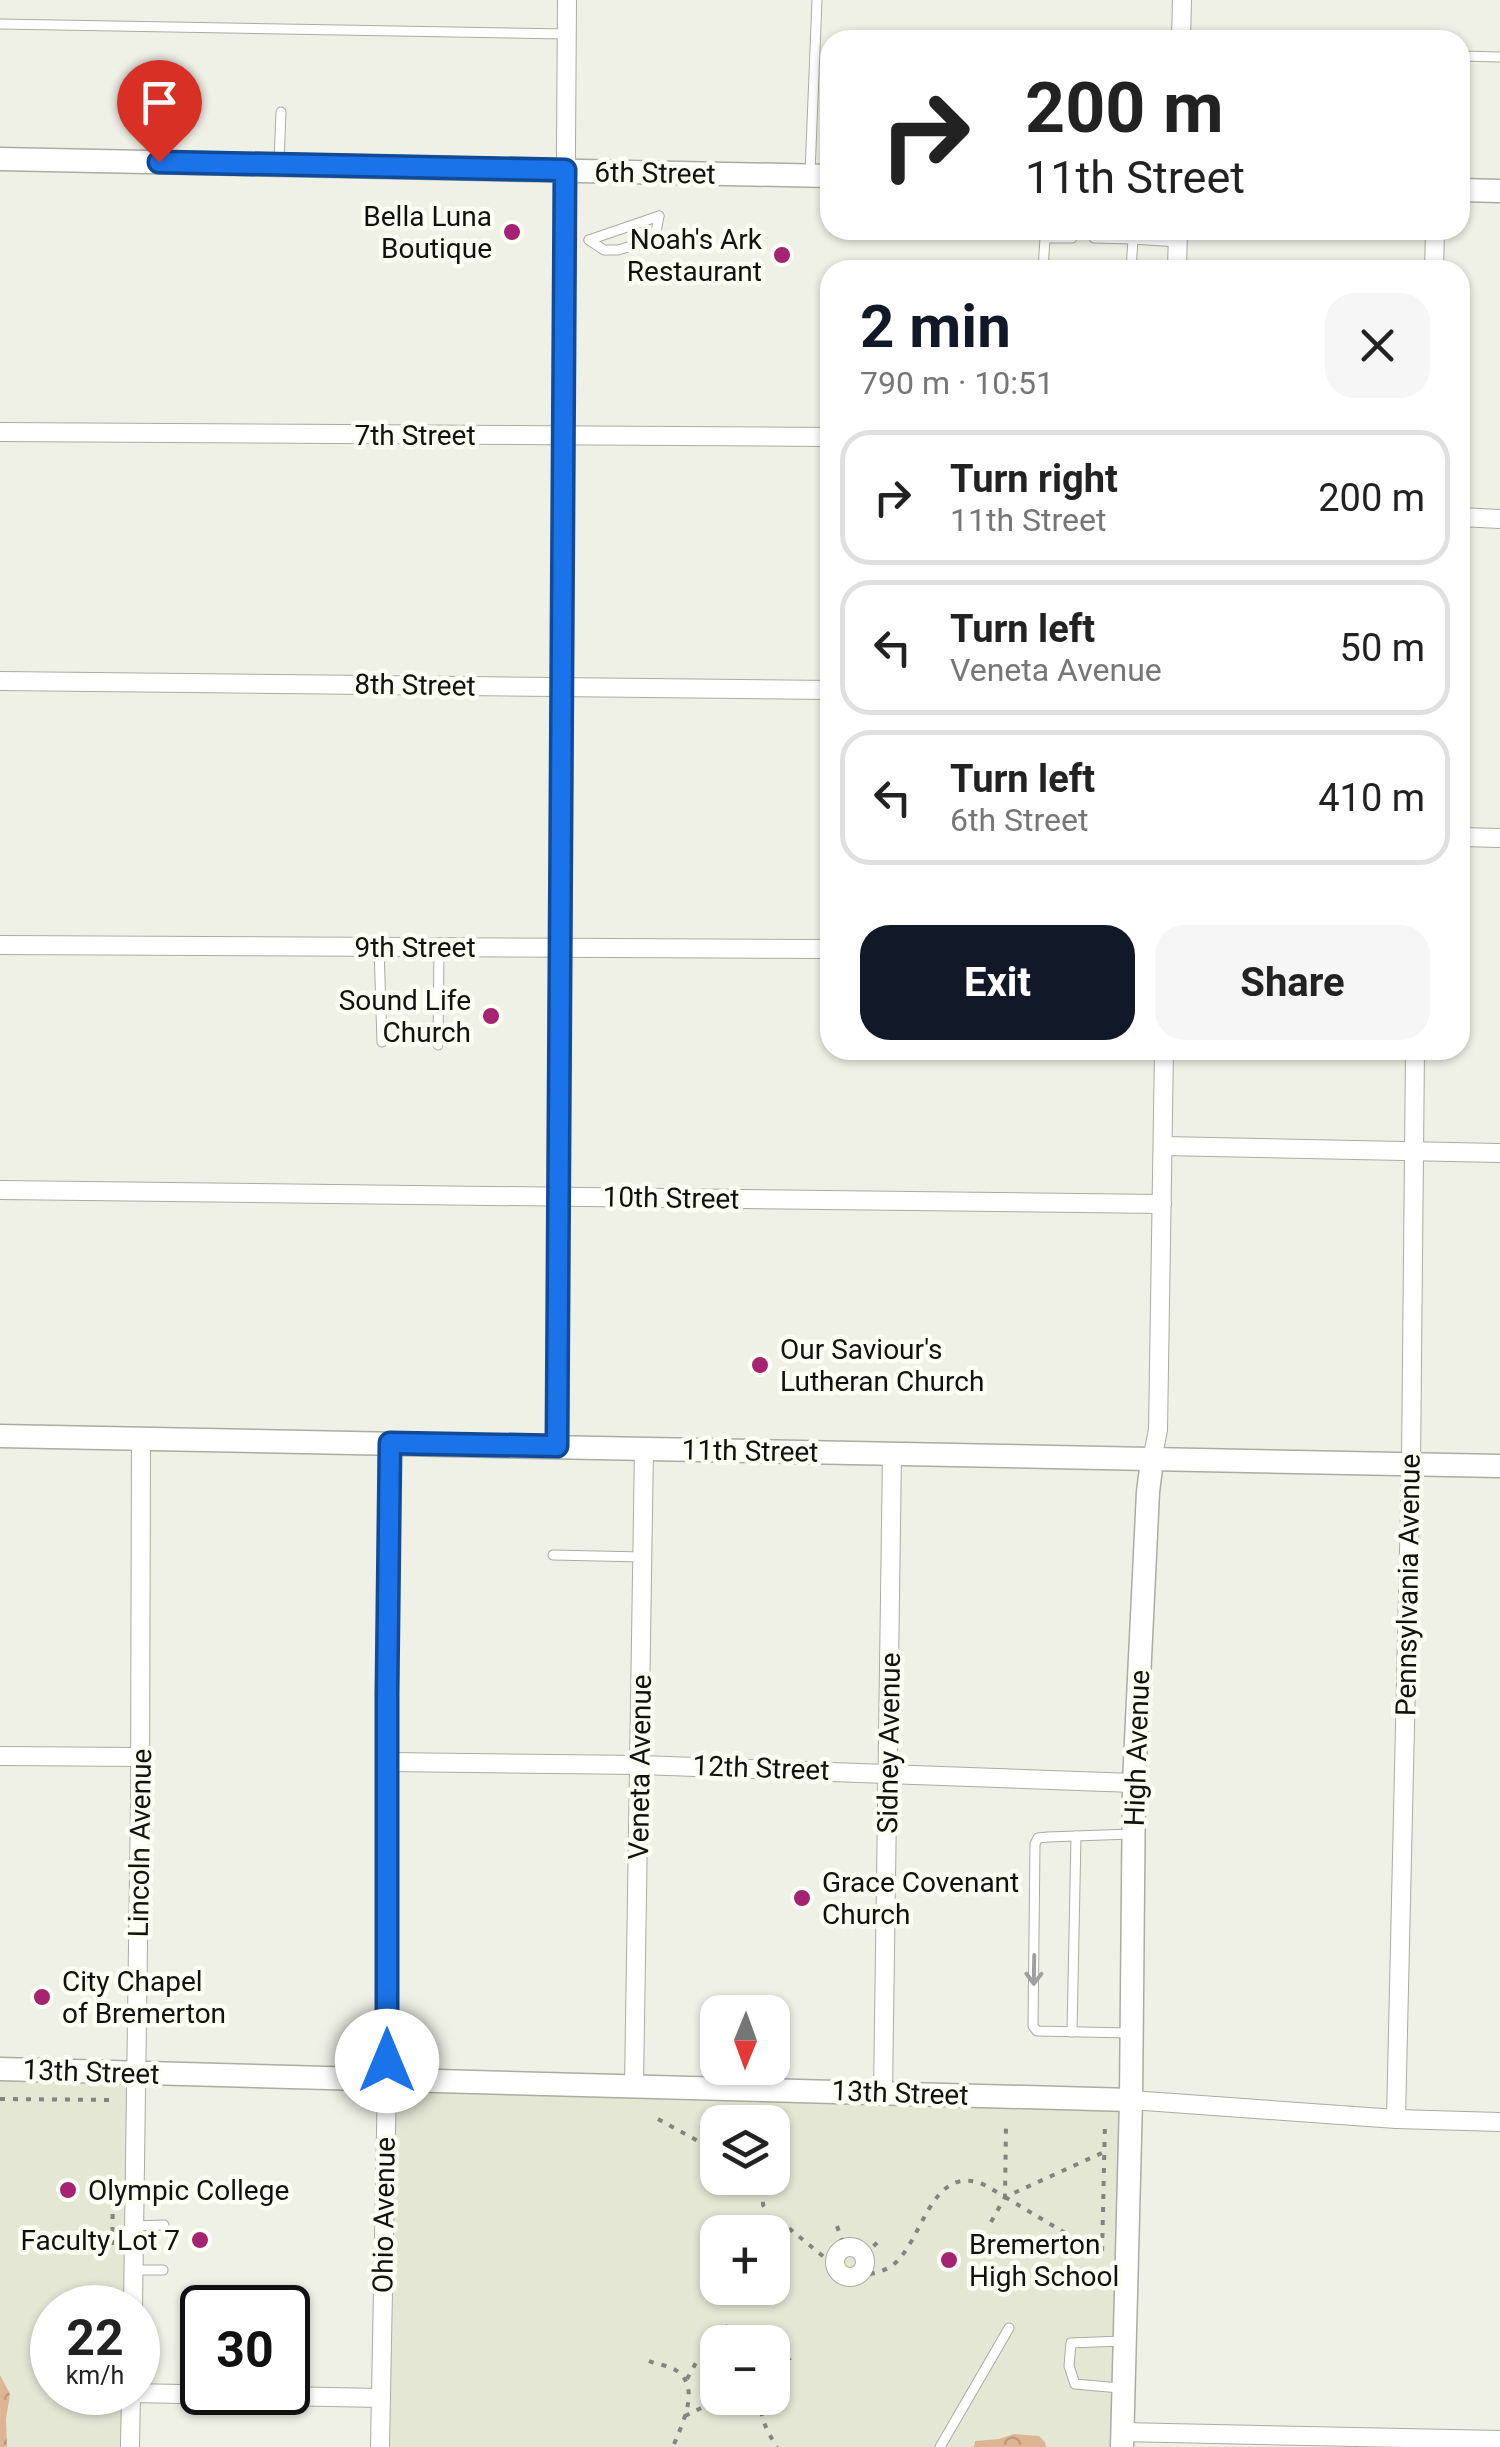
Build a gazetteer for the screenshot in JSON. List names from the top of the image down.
{
  "streets": {
    "main road": [
      "6th Street",
      "11th Street",
      "High Avenue",
      "13th Street"
    ],
    "street": [
      "7th Street",
      "8th Street",
      "9th Street",
      "10th Street",
      "Pennsylvania Avenue",
      "Sidney Avenue",
      "Veneta Avenue",
      "12th Street",
      "Lincoln Avenue",
      "Ohio Avenue"
    ]
  },
  "crossings": [
    ["10th Street", "High Avenue"],
    ["11th Street", "Pennsylvania Avenue"],
    ["11th Street", "Sidney Avenue"],
    ["11th Street", "High Avenue"],
    ["11th Street", "Veneta Avenue"],
    ["11th Street", "Lincoln Avenue"],
    ["11th Street", "Ohio Avenue"],
    ["Pennsylvania Avenue", "13th Street"],
    ["Sidney Avenue", "12th Street"],
    ["Sidney Avenue", "13th Street"],
    ["High Avenue", "12th Street"],
    ["High Avenue", "13th Street"],
    ["Veneta Avenue", "12th Street"],
    ["Veneta Avenue", "13th Street"],
    ["12th Street", "Ohio Avenue"],
    ["Lincoln Avenue", "13th Street"],
    ["13th Street", "Ohio Avenue"]
  ],
  "places": [
    "Bella Luna Boutique",
    "Noah's Ark Restaurant",
    "Sound Life Church",
    "Our Saviour's Lutheran Church",
    "Grace Covenant Church",
    "City Chapel of Bremerton",
    "Olympic College",
    "Faculty Lot 7",
    "Bremerton High School"
  ],
  "north": "bottom",
  "page": {
    "turn": ["200 m", "11th Street"],
    "heading": ["2 min", "790 m · 10:51"],
    "list": [
      {
        "name": "Turn right",
        "note": "11th Street",
        "value": "200 m"
      },
      {
        "name": "Turn left",
        "note": "Veneta Avenue",
        "value": "50 m"
      },
      {
        "name": "Turn left",
        "note": "6th Street",
        "value": "410 m"
      }
    ],
    "buttons": ["Exit", "Share"],
    "map_buttons": ["+", "−"],
    "speed": "22 km/h",
    "limit": "30"
  }
}
